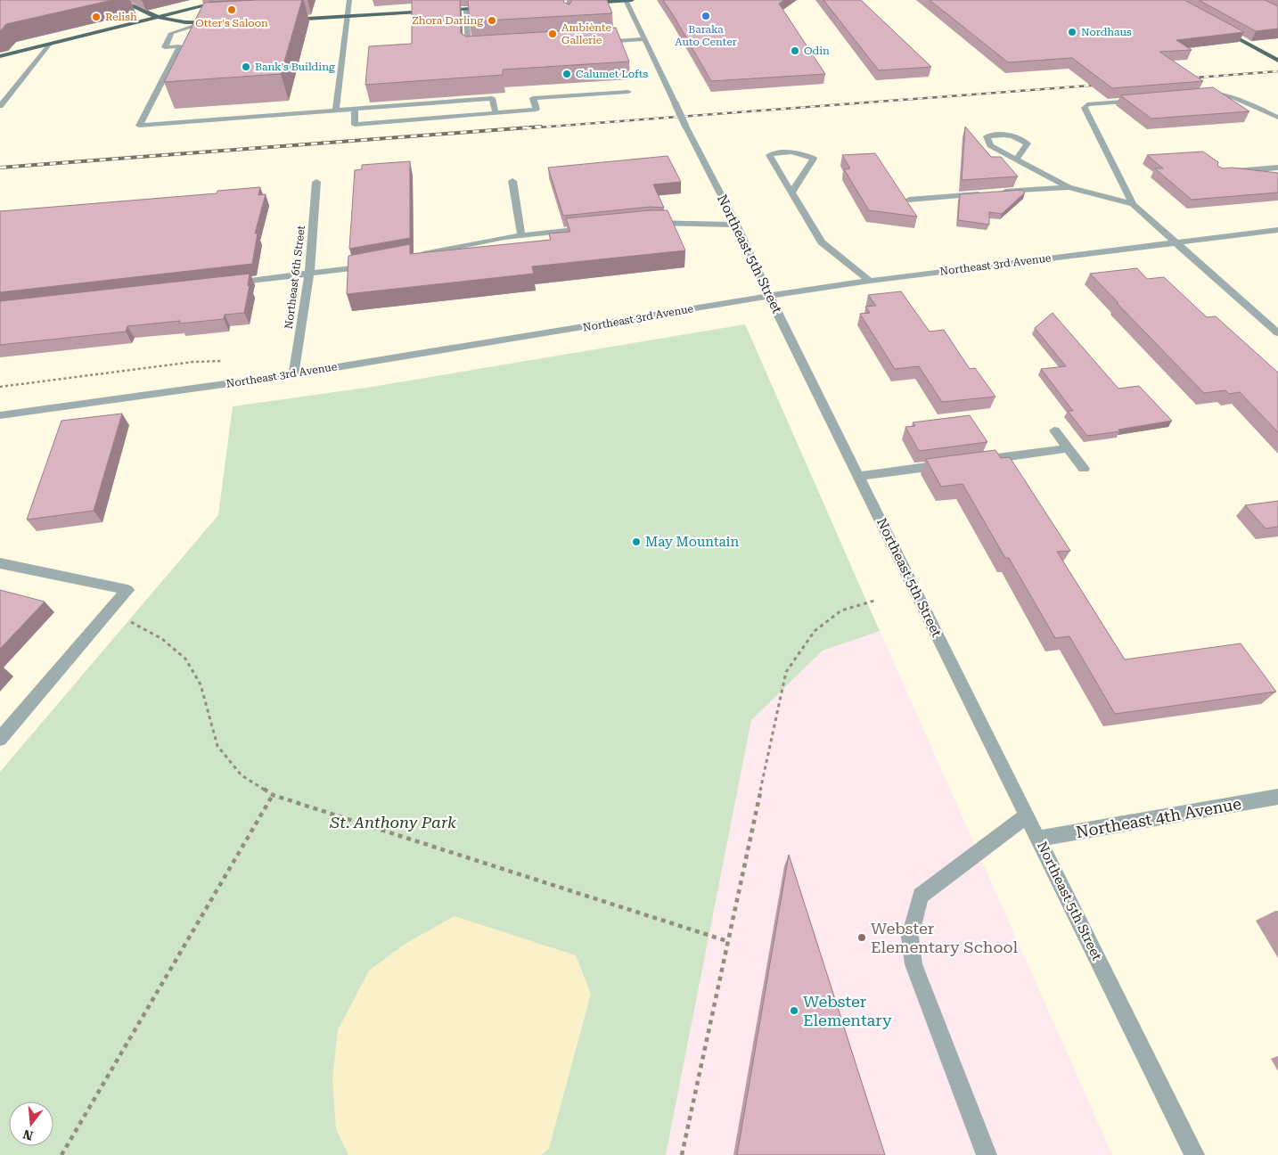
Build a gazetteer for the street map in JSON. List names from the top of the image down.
{
  "streets": {
    "street": [
      "Northeast 5th Street",
      "Northeast 3rd Avenue",
      "Northeast 6th Street",
      "Northeast 4th Avenue"
    ]
  },
  "crossings": [
    ["Northeast 5th Street", "Northeast 3rd Avenue"],
    ["Northeast 5th Street", "Northeast 4th Avenue"],
    ["Northeast 3rd Avenue", "Northeast 6th Street"]
  ],
  "parks": ["St. Anthony Park"],
  "places": [
    "Otter's Saloon",
    "Baraka Auto Center",
    "Relish",
    "Zhora Darling",
    "Nordhaus",
    "Ambiènte Gallerie",
    "Odin",
    "Bank's Building",
    "Calumet Lofts",
    "May Mountain",
    "Webster Elementary School",
    "Webster Elementary"
  ],
  "north": "bottom"
}
